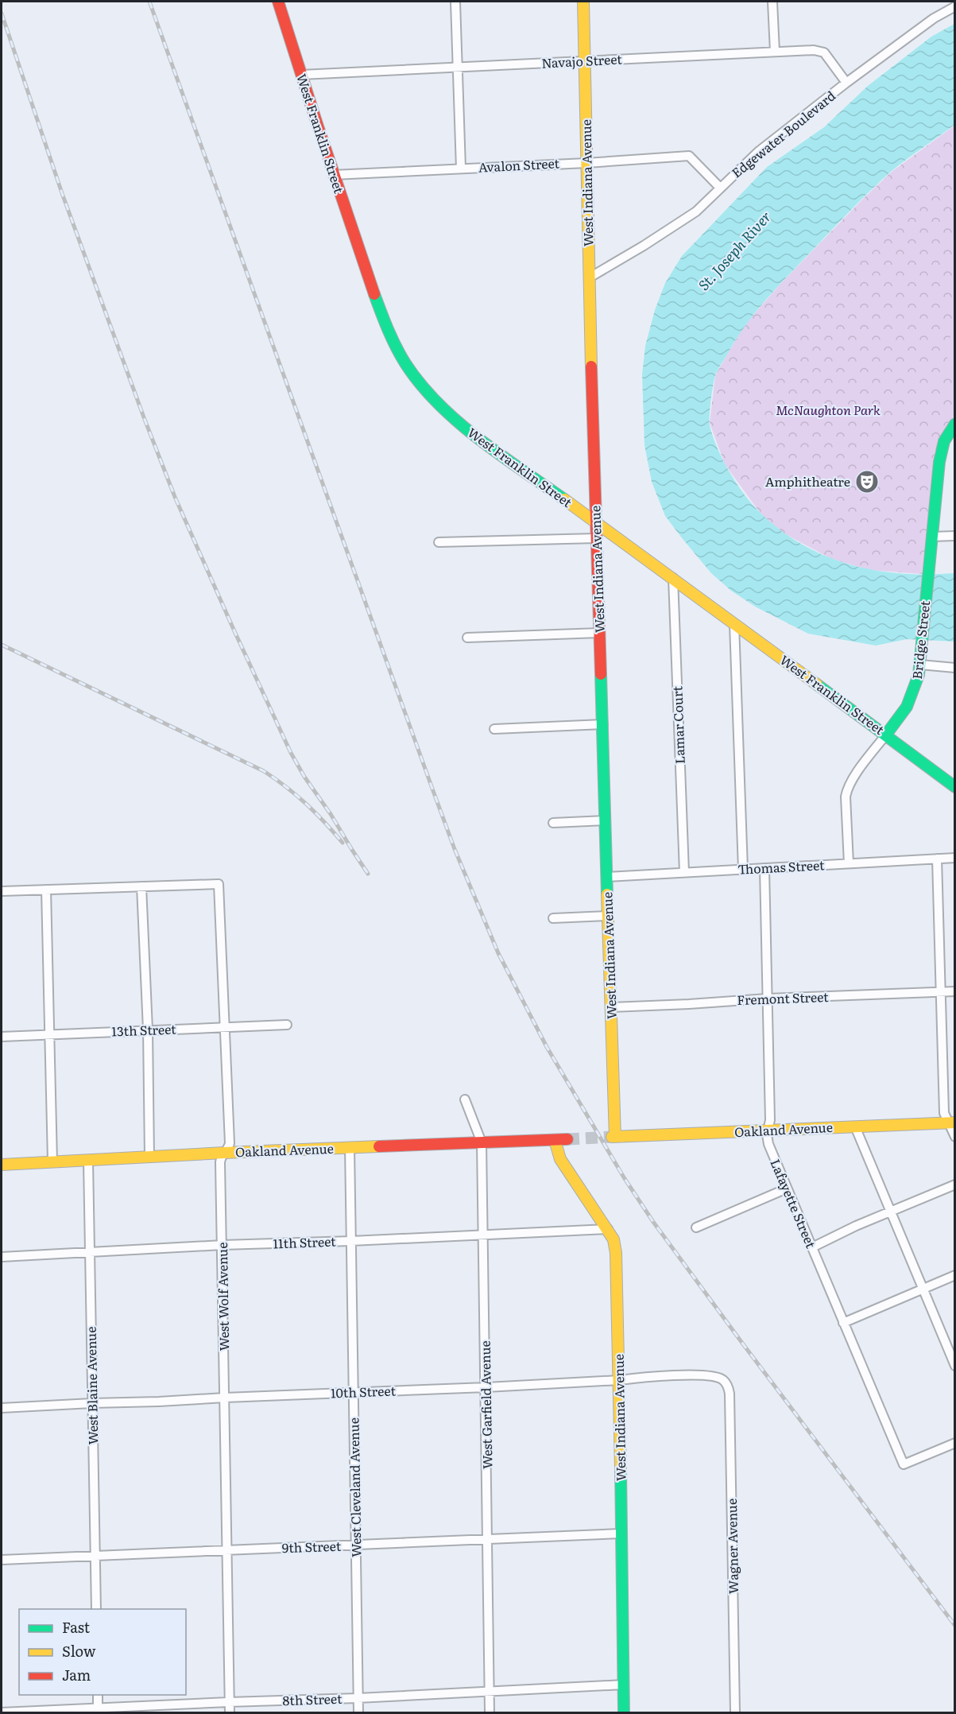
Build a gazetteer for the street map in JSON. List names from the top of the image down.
{
  "streets": {
    "street": [
      "Navajo Street",
      "West Franklin Street",
      "Edgewater Boulevard",
      "Avalon Street",
      "West Indiana Avenue",
      "Bridge Street",
      "Lamar Court",
      "Thomas Street",
      "Fremont Street",
      "13th Street",
      "Oakland Avenue",
      "Lafayette Street",
      "11th Street",
      "West Wolf Avenue",
      "West Blaine Avenue",
      "10th Street",
      "West Garfield Avenue",
      "West Cleveland Avenue",
      "Wagner Avenue",
      "9th Street",
      "8th Street"
    ]
  },
  "crossings": [
    ["Navajo Street", "West Franklin Street"],
    ["Navajo Street", "Edgewater Boulevard"],
    ["Navajo Street", "West Indiana Avenue"],
    ["West Franklin Street", "Avalon Street"],
    ["West Franklin Street", "West Indiana Avenue"],
    ["West Franklin Street", "Bridge Street"],
    ["West Franklin Street", "Lamar Court"],
    ["Edgewater Boulevard", "Avalon Street"],
    ["Edgewater Boulevard", "West Indiana Avenue"],
    ["Avalon Street", "West Indiana Avenue"],
    ["West Indiana Avenue", "Thomas Street"],
    ["West Indiana Avenue", "Fremont Street"],
    ["West Indiana Avenue", "Oakland Avenue"],
    ["West Indiana Avenue", "11th Street"],
    ["West Indiana Avenue", "10th Street"],
    ["West Indiana Avenue", "9th Street"],
    ["West Indiana Avenue", "8th Street"],
    ["Lamar Court", "Thomas Street"],
    ["Thomas Street", "Lafayette Street"],
    ["Fremont Street", "Lafayette Street"],
    ["13th Street", "West Wolf Avenue"],
    ["Oakland Avenue", "Lafayette Street"],
    ["Oakland Avenue", "West Wolf Avenue"],
    ["Oakland Avenue", "West Blaine Avenue"],
    ["Oakland Avenue", "West Garfield Avenue"],
    ["Oakland Avenue", "West Cleveland Avenue"],
    ["11th Street", "West Wolf Avenue"],
    ["11th Street", "West Blaine Avenue"],
    ["11th Street", "West Garfield Avenue"],
    ["11th Street", "West Cleveland Avenue"],
    ["West Wolf Avenue", "10th Street"],
    ["West Wolf Avenue", "9th Street"],
    ["West Wolf Avenue", "8th Street"],
    ["West Blaine Avenue", "10th Street"],
    ["West Blaine Avenue", "9th Street"],
    ["10th Street", "West Garfield Avenue"],
    ["10th Street", "West Cleveland Avenue"],
    ["10th Street", "Wagner Avenue"],
    ["West Garfield Avenue", "9th Street"],
    ["West Garfield Avenue", "8th Street"],
    ["West Cleveland Avenue", "9th Street"],
    ["West Cleveland Avenue", "8th Street"]
  ],
  "water": ["St. Joseph River"],
  "parks": ["McNaughton Park"],
  "places": {
    "theatre": ["Amphitheatre"]
  },
  "legend": ["Fast", "Slow", "Jam"]
}
